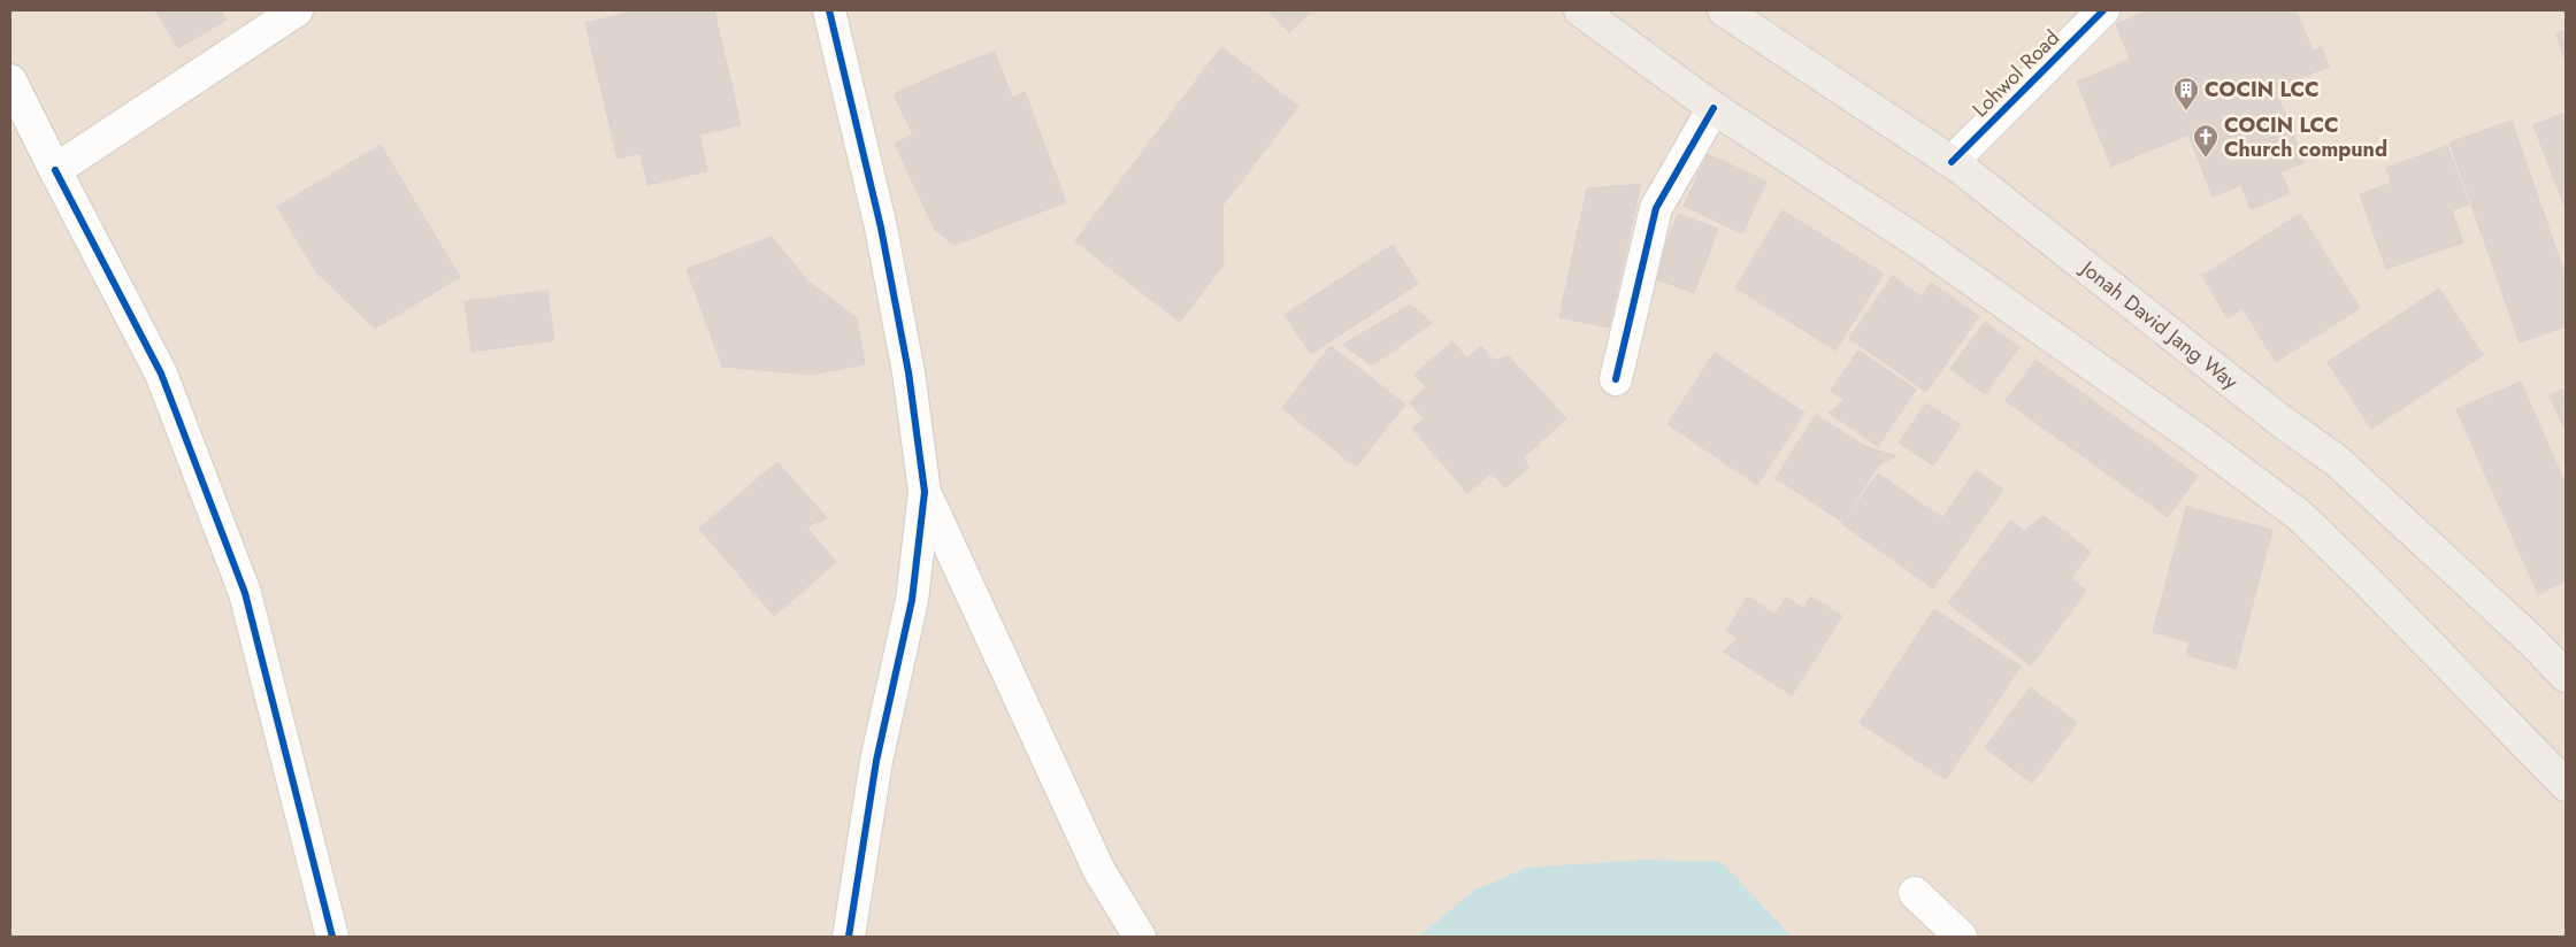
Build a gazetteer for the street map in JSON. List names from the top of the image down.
{
  "streets": {
    "main road": ["Jonah David Jang Way"],
    "street": ["Lohwol Road"]
  },
  "crossings": [
    ["Lohwol Road", "Jonah David Jang Way"]
  ],
  "places": {
    "building": ["COCIN LCC"],
    "church": ["COCIN LCC Church compund"]
  }
}
